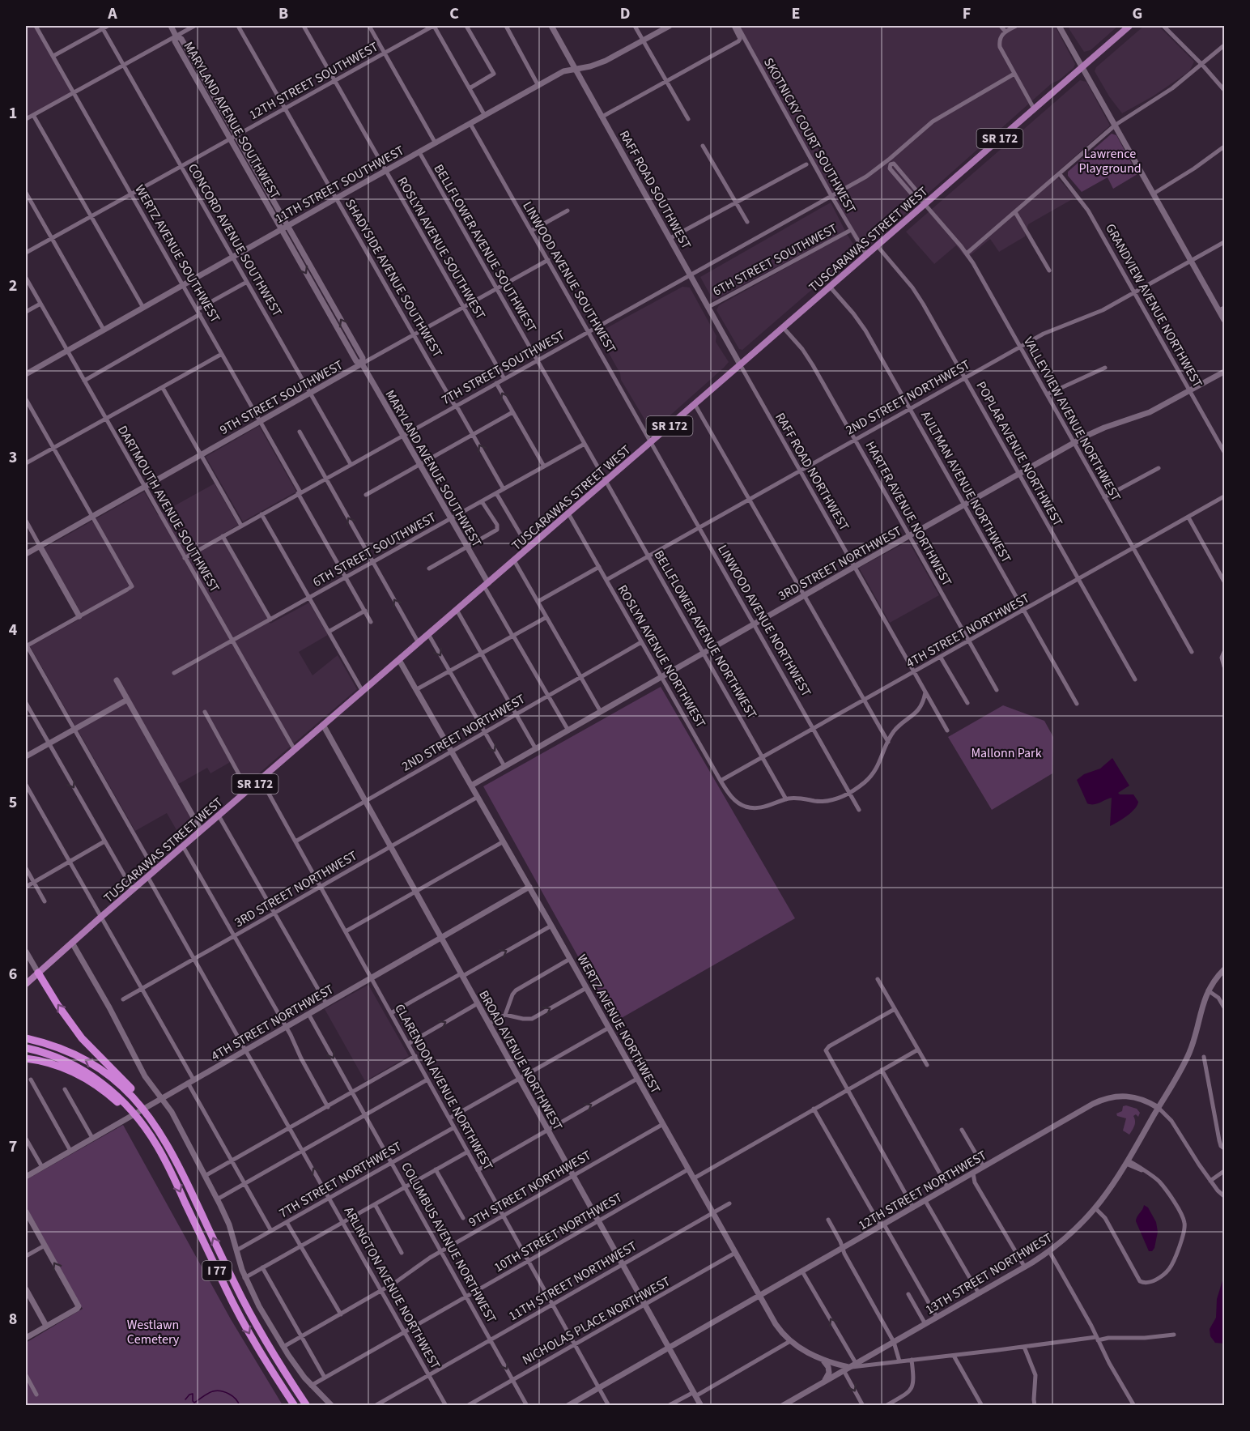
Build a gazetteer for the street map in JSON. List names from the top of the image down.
{
  "streets": {
    "highway": ["I 77"],
    "main road": ["SR 172", "TUSCARAWAS STREET WEST"],
    "street": [
      "12TH STREET SOUTHWEST",
      "MARYLAND AVENUE SOUTHWEST",
      "SKOTNICKY COURT SOUTHWEST",
      "11TH STREET SOUTHWEST",
      "RAFF ROAD SOUTHWEST",
      "CONCORD AVENUE SOUTHWEST",
      "ROSLYN AVENUE SOUTHWEST",
      "BELLFLOWER AVENUE SOUTHWEST",
      "WERTZ AVENUE SOUTHWEST",
      "6TH STREET SOUTHWEST",
      "LINWOOD AVENUE SOUTHWEST",
      "SHADYSIDE AVENUE SOUTHWEST",
      "GRANDVIEW AVENUE NORTHWEST",
      "7TH STREET SOUTHWEST",
      "9TH STREET SOUTHWEST",
      "2ND STREET NORTHWEST",
      "VALLEYVIEW AVENUE NORTHWEST",
      "POPLAR AVENUE NORTHWEST",
      "RAFF ROAD NORTHWEST",
      "AULTMAN AVENUE NORTHWEST",
      "DARTMOUTH AVENUE SOUTHWEST",
      "HARTER AVENUE NORTHWEST",
      "3RD STREET NORTHWEST",
      "LINWOOD AVENUE NORTHWEST",
      "4TH STREET NORTHWEST",
      "BELLFLOWER AVENUE NORTHWEST",
      "ROSLYN AVENUE NORTHWEST",
      "WERTZ AVENUE NORTHWEST",
      "BROAD AVENUE NORTHWEST",
      "CLARENDON AVENUE NORTHWEST",
      "7TH STREET NORTHWEST",
      "9TH STREET NORTHWEST",
      "12TH STREET NORTHWEST",
      "10TH STREET NORTHWEST",
      "COLUMBUS AVENUE NORTHWEST",
      "13TH STREET NORTHWEST",
      "11TH STREET NORTHWEST",
      "ARLINGTON AVENUE NORTHWEST",
      "NICHOLAS PLACE NORTHWEST"
    ]
  },
  "crossings": [
    ["12TH STREET SOUTHWEST", "MARYLAND AVENUE SOUTHWEST"],
    ["12TH STREET SOUTHWEST", "CONCORD AVENUE SOUTHWEST"],
    ["12TH STREET SOUTHWEST", "ROSLYN AVENUE SOUTHWEST"],
    ["12TH STREET SOUTHWEST", "WERTZ AVENUE SOUTHWEST"],
    ["12TH STREET SOUTHWEST", "SHADYSIDE AVENUE SOUTHWEST"],
    ["MARYLAND AVENUE SOUTHWEST", "11TH STREET SOUTHWEST"],
    ["MARYLAND AVENUE SOUTHWEST", "TUSCARAWAS STREET WEST"],
    ["MARYLAND AVENUE SOUTHWEST", "6TH STREET SOUTHWEST"],
    ["MARYLAND AVENUE SOUTHWEST", "7TH STREET SOUTHWEST"],
    ["MARYLAND AVENUE SOUTHWEST", "9TH STREET SOUTHWEST"],
    ["SKOTNICKY COURT SOUTHWEST", "TUSCARAWAS STREET WEST"],
    ["SKOTNICKY COURT SOUTHWEST", "6TH STREET SOUTHWEST"],
    ["SKOTNICKY COURT SOUTHWEST", "7TH STREET SOUTHWEST"],
    ["11TH STREET SOUTHWEST", "RAFF ROAD SOUTHWEST"],
    ["11TH STREET SOUTHWEST", "CONCORD AVENUE SOUTHWEST"],
    ["11TH STREET SOUTHWEST", "ROSLYN AVENUE SOUTHWEST"],
    ["11TH STREET SOUTHWEST", "BELLFLOWER AVENUE SOUTHWEST"],
    ["11TH STREET SOUTHWEST", "WERTZ AVENUE SOUTHWEST"],
    ["11TH STREET SOUTHWEST", "LINWOOD AVENUE SOUTHWEST"],
    ["11TH STREET SOUTHWEST", "SHADYSIDE AVENUE SOUTHWEST"],
    ["11TH STREET SOUTHWEST", "DARTMOUTH AVENUE SOUTHWEST"],
    ["RAFF ROAD SOUTHWEST", "TUSCARAWAS STREET WEST"],
    ["RAFF ROAD SOUTHWEST", "6TH STREET SOUTHWEST"],
    ["RAFF ROAD SOUTHWEST", "7TH STREET SOUTHWEST"],
    ["RAFF ROAD SOUTHWEST", "RAFF ROAD NORTHWEST"],
    ["TUSCARAWAS STREET WEST", "BELLFLOWER AVENUE SOUTHWEST"],
    ["TUSCARAWAS STREET WEST", "LINWOOD AVENUE SOUTHWEST"],
    ["TUSCARAWAS STREET WEST", "VALLEYVIEW AVENUE NORTHWEST"],
    ["TUSCARAWAS STREET WEST", "POPLAR AVENUE NORTHWEST"],
    ["TUSCARAWAS STREET WEST", "RAFF ROAD NORTHWEST"],
    ["TUSCARAWAS STREET WEST", "AULTMAN AVENUE NORTHWEST"],
    ["TUSCARAWAS STREET WEST", "DARTMOUTH AVENUE SOUTHWEST"],
    ["TUSCARAWAS STREET WEST", "HARTER AVENUE NORTHWEST"],
    ["TUSCARAWAS STREET WEST", "LINWOOD AVENUE NORTHWEST"],
    ["TUSCARAWAS STREET WEST", "BELLFLOWER AVENUE NORTHWEST"],
    ["TUSCARAWAS STREET WEST", "ROSLYN AVENUE NORTHWEST"],
    ["TUSCARAWAS STREET WEST", "WERTZ AVENUE NORTHWEST"],
    ["TUSCARAWAS STREET WEST", "BROAD AVENUE NORTHWEST"],
    ["TUSCARAWAS STREET WEST", "CLARENDON AVENUE NORTHWEST"],
    ["TUSCARAWAS STREET WEST", "ARLINGTON AVENUE NORTHWEST"],
    ["CONCORD AVENUE SOUTHWEST", "7TH STREET SOUTHWEST"],
    ["CONCORD AVENUE SOUTHWEST", "9TH STREET SOUTHWEST"],
    ["ROSLYN AVENUE SOUTHWEST", "7TH STREET SOUTHWEST"],
    ["ROSLYN AVENUE SOUTHWEST", "9TH STREET SOUTHWEST"],
    ["BELLFLOWER AVENUE SOUTHWEST", "6TH STREET SOUTHWEST"],
    ["BELLFLOWER AVENUE SOUTHWEST", "7TH STREET SOUTHWEST"],
    ["BELLFLOWER AVENUE SOUTHWEST", "9TH STREET SOUTHWEST"],
    ["BELLFLOWER AVENUE SOUTHWEST", "BELLFLOWER AVENUE NORTHWEST"],
    ["WERTZ AVENUE SOUTHWEST", "6TH STREET SOUTHWEST"],
    ["WERTZ AVENUE SOUTHWEST", "7TH STREET SOUTHWEST"],
    ["WERTZ AVENUE SOUTHWEST", "9TH STREET SOUTHWEST"],
    ["6TH STREET SOUTHWEST", "SHADYSIDE AVENUE SOUTHWEST"],
    ["6TH STREET SOUTHWEST", "DARTMOUTH AVENUE SOUTHWEST"],
    ["LINWOOD AVENUE SOUTHWEST", "7TH STREET SOUTHWEST"],
    ["LINWOOD AVENUE SOUTHWEST", "9TH STREET SOUTHWEST"],
    ["LINWOOD AVENUE SOUTHWEST", "LINWOOD AVENUE NORTHWEST"],
    ["SHADYSIDE AVENUE SOUTHWEST", "7TH STREET SOUTHWEST"],
    ["SHADYSIDE AVENUE SOUTHWEST", "9TH STREET SOUTHWEST"],
    ["GRANDVIEW AVENUE NORTHWEST", "2ND STREET NORTHWEST"],
    ["GRANDVIEW AVENUE NORTHWEST", "3RD STREET NORTHWEST"],
    ["7TH STREET SOUTHWEST", "VALLEYVIEW AVENUE NORTHWEST"],
    ["7TH STREET SOUTHWEST", "DARTMOUTH AVENUE SOUTHWEST"],
    ["9TH STREET SOUTHWEST", "DARTMOUTH AVENUE SOUTHWEST"],
    ["2ND STREET NORTHWEST", "VALLEYVIEW AVENUE NORTHWEST"],
    ["2ND STREET NORTHWEST", "POPLAR AVENUE NORTHWEST"],
    ["2ND STREET NORTHWEST", "RAFF ROAD NORTHWEST"],
    ["2ND STREET NORTHWEST", "AULTMAN AVENUE NORTHWEST"],
    ["2ND STREET NORTHWEST", "HARTER AVENUE NORTHWEST"],
    ["2ND STREET NORTHWEST", "LINWOOD AVENUE NORTHWEST"],
    ["2ND STREET NORTHWEST", "BELLFLOWER AVENUE NORTHWEST"],
    ["2ND STREET NORTHWEST", "ROSLYN AVENUE NORTHWEST"],
    ["2ND STREET NORTHWEST", "WERTZ AVENUE NORTHWEST"],
    ["2ND STREET NORTHWEST", "BROAD AVENUE NORTHWEST"],
    ["2ND STREET NORTHWEST", "CLARENDON AVENUE NORTHWEST"],
    ["VALLEYVIEW AVENUE NORTHWEST", "3RD STREET NORTHWEST"],
    ["VALLEYVIEW AVENUE NORTHWEST", "4TH STREET NORTHWEST"],
    ["POPLAR AVENUE NORTHWEST", "3RD STREET NORTHWEST"],
    ["POPLAR AVENUE NORTHWEST", "4TH STREET NORTHWEST"],
    ["RAFF ROAD NORTHWEST", "3RD STREET NORTHWEST"],
    ["RAFF ROAD NORTHWEST", "4TH STREET NORTHWEST"],
    ["AULTMAN AVENUE NORTHWEST", "3RD STREET NORTHWEST"],
    ["AULTMAN AVENUE NORTHWEST", "4TH STREET NORTHWEST"],
    ["HARTER AVENUE NORTHWEST", "3RD STREET NORTHWEST"],
    ["HARTER AVENUE NORTHWEST", "4TH STREET NORTHWEST"],
    ["3RD STREET NORTHWEST", "LINWOOD AVENUE NORTHWEST"],
    ["3RD STREET NORTHWEST", "BELLFLOWER AVENUE NORTHWEST"],
    ["3RD STREET NORTHWEST", "ROSLYN AVENUE NORTHWEST"],
    ["3RD STREET NORTHWEST", "WERTZ AVENUE NORTHWEST"],
    ["3RD STREET NORTHWEST", "BROAD AVENUE NORTHWEST"],
    ["3RD STREET NORTHWEST", "CLARENDON AVENUE NORTHWEST"],
    ["3RD STREET NORTHWEST", "ARLINGTON AVENUE NORTHWEST"],
    ["LINWOOD AVENUE NORTHWEST", "4TH STREET NORTHWEST"],
    ["4TH STREET NORTHWEST", "BELLFLOWER AVENUE NORTHWEST"],
    ["4TH STREET NORTHWEST", "ROSLYN AVENUE NORTHWEST"],
    ["4TH STREET NORTHWEST", "WERTZ AVENUE NORTHWEST"],
    ["4TH STREET NORTHWEST", "BROAD AVENUE NORTHWEST"],
    ["4TH STREET NORTHWEST", "CLARENDON AVENUE NORTHWEST"],
    ["4TH STREET NORTHWEST", "COLUMBUS AVENUE NORTHWEST"],
    ["4TH STREET NORTHWEST", "ARLINGTON AVENUE NORTHWEST"],
    ["BELLFLOWER AVENUE NORTHWEST", "ROSLYN AVENUE NORTHWEST"],
    ["WERTZ AVENUE NORTHWEST", "9TH STREET NORTHWEST"],
    ["WERTZ AVENUE NORTHWEST", "12TH STREET NORTHWEST"],
    ["WERTZ AVENUE NORTHWEST", "10TH STREET NORTHWEST"],
    ["WERTZ AVENUE NORTHWEST", "13TH STREET NORTHWEST"],
    ["WERTZ AVENUE NORTHWEST", "11TH STREET NORTHWEST"],
    ["WERTZ AVENUE NORTHWEST", "NICHOLAS PLACE NORTHWEST"],
    ["BROAD AVENUE NORTHWEST", "9TH STREET NORTHWEST"],
    ["BROAD AVENUE NORTHWEST", "12TH STREET NORTHWEST"],
    ["BROAD AVENUE NORTHWEST", "10TH STREET NORTHWEST"],
    ["BROAD AVENUE NORTHWEST", "11TH STREET NORTHWEST"],
    ["BROAD AVENUE NORTHWEST", "NICHOLAS PLACE NORTHWEST"],
    ["CLARENDON AVENUE NORTHWEST", "7TH STREET NORTHWEST"],
    ["CLARENDON AVENUE NORTHWEST", "9TH STREET NORTHWEST"],
    ["CLARENDON AVENUE NORTHWEST", "12TH STREET NORTHWEST"],
    ["CLARENDON AVENUE NORTHWEST", "10TH STREET NORTHWEST"],
    ["CLARENDON AVENUE NORTHWEST", "11TH STREET NORTHWEST"],
    ["CLARENDON AVENUE NORTHWEST", "NICHOLAS PLACE NORTHWEST"],
    ["7TH STREET NORTHWEST", "COLUMBUS AVENUE NORTHWEST"],
    ["7TH STREET NORTHWEST", "ARLINGTON AVENUE NORTHWEST"],
    ["9TH STREET NORTHWEST", "COLUMBUS AVENUE NORTHWEST"],
    ["9TH STREET NORTHWEST", "ARLINGTON AVENUE NORTHWEST"],
    ["12TH STREET NORTHWEST", "13TH STREET NORTHWEST"],
    ["10TH STREET NORTHWEST", "COLUMBUS AVENUE NORTHWEST"],
    ["10TH STREET NORTHWEST", "ARLINGTON AVENUE NORTHWEST"],
    ["COLUMBUS AVENUE NORTHWEST", "11TH STREET NORTHWEST"],
    ["COLUMBUS AVENUE NORTHWEST", "NICHOLAS PLACE NORTHWEST"],
    ["11TH STREET NORTHWEST", "ARLINGTON AVENUE NORTHWEST"]
  ],
  "parks": ["Lawrence Playground", "Mallonn Park", "Westlawn Cemetery"],
  "grid": {
    "columns": [
      "A",
      "B",
      "C",
      "D",
      "E",
      "F",
      "G"
    ],
    "rows": [
      "1",
      "2",
      "3",
      "4",
      "5",
      "6",
      "7",
      "8"
    ]
  }
}
